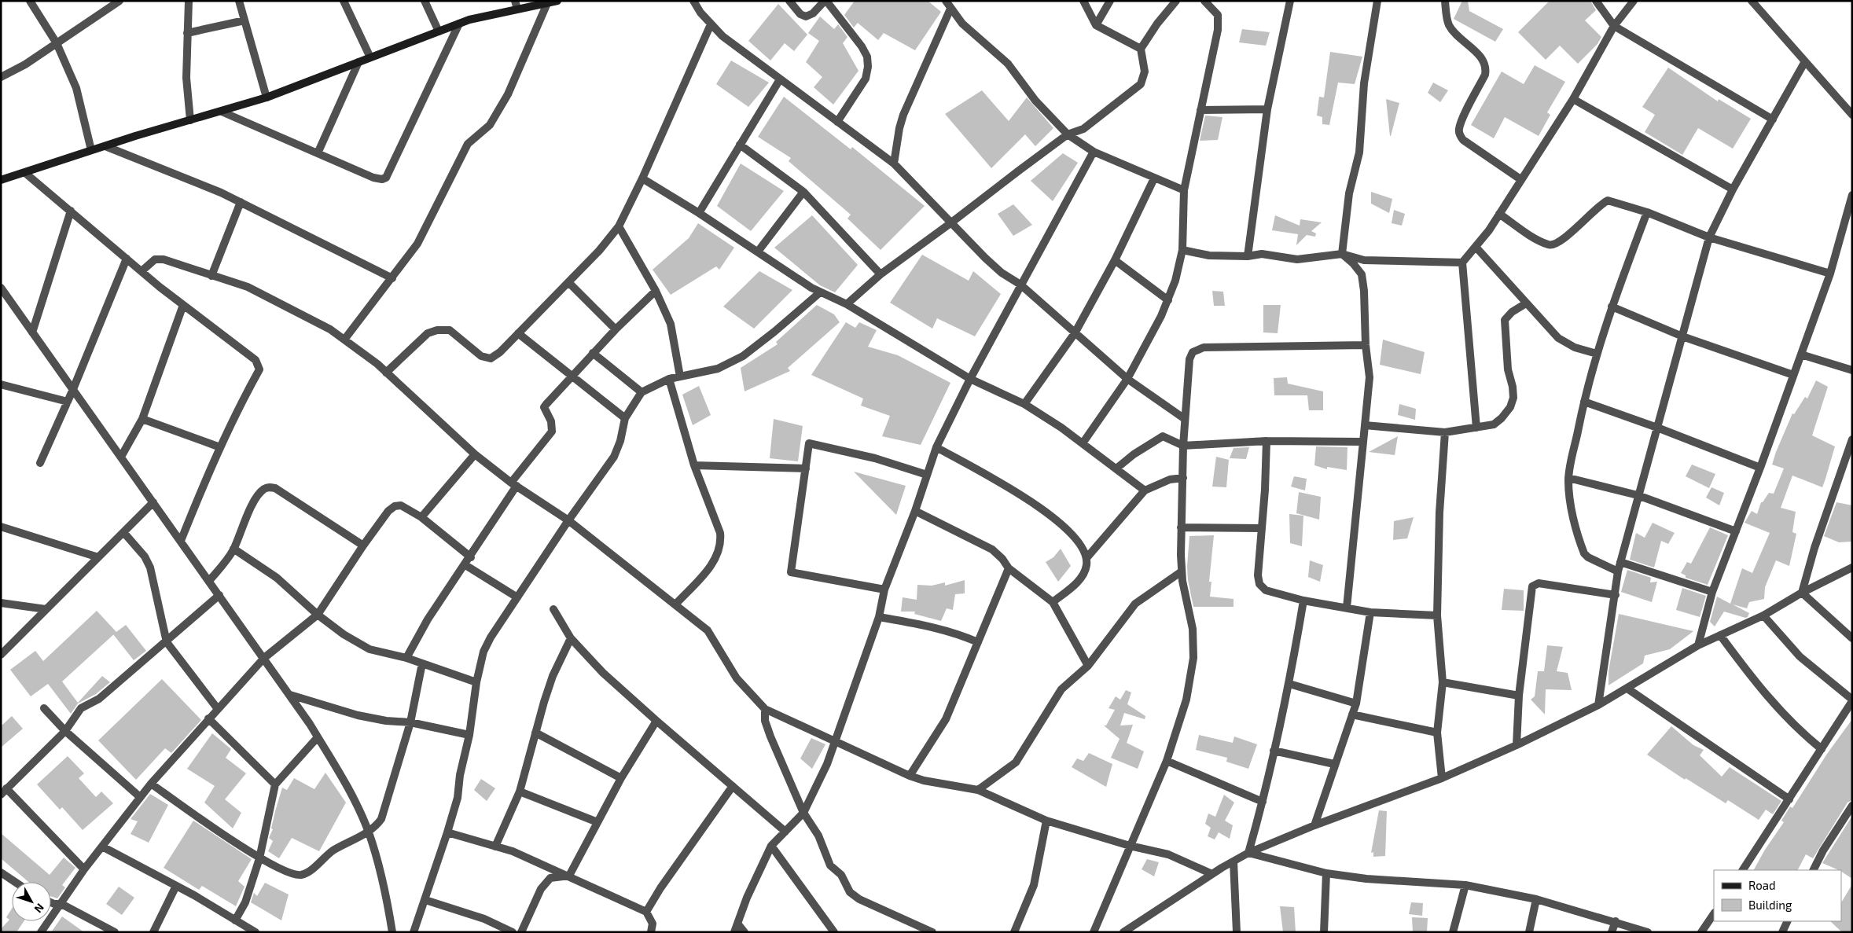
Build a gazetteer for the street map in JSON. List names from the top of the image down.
{
  "legend": ["Road", "Building"],
  "north": "bottom right"
}
